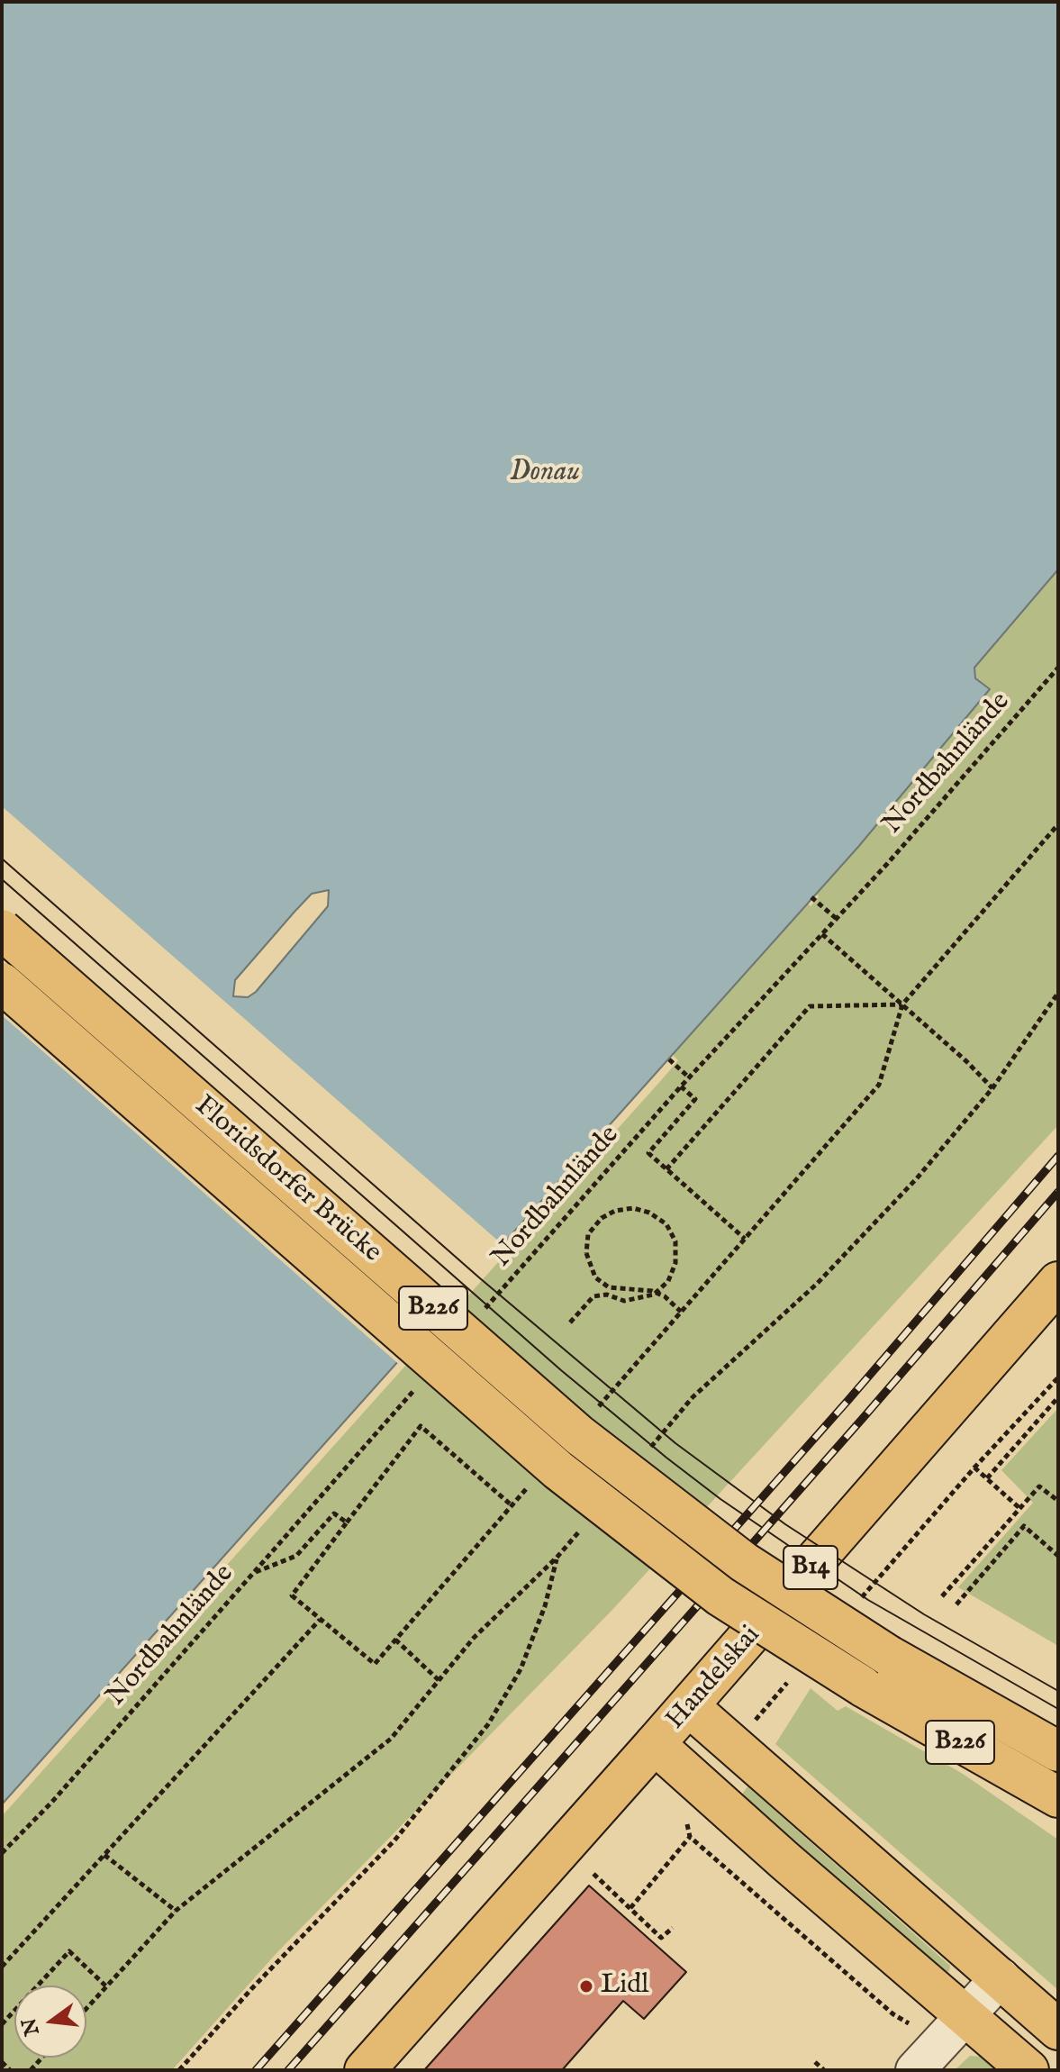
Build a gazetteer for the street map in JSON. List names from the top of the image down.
{
  "streets": {
    "main road": [
      "Floridsdorfer Brücke",
      "B226",
      "B14",
      "Handelskai"
    ],
    "path": ["Nordbahnlände"]
  },
  "water": ["Donau"],
  "places": ["Lidl"],
  "north": "left"
}
